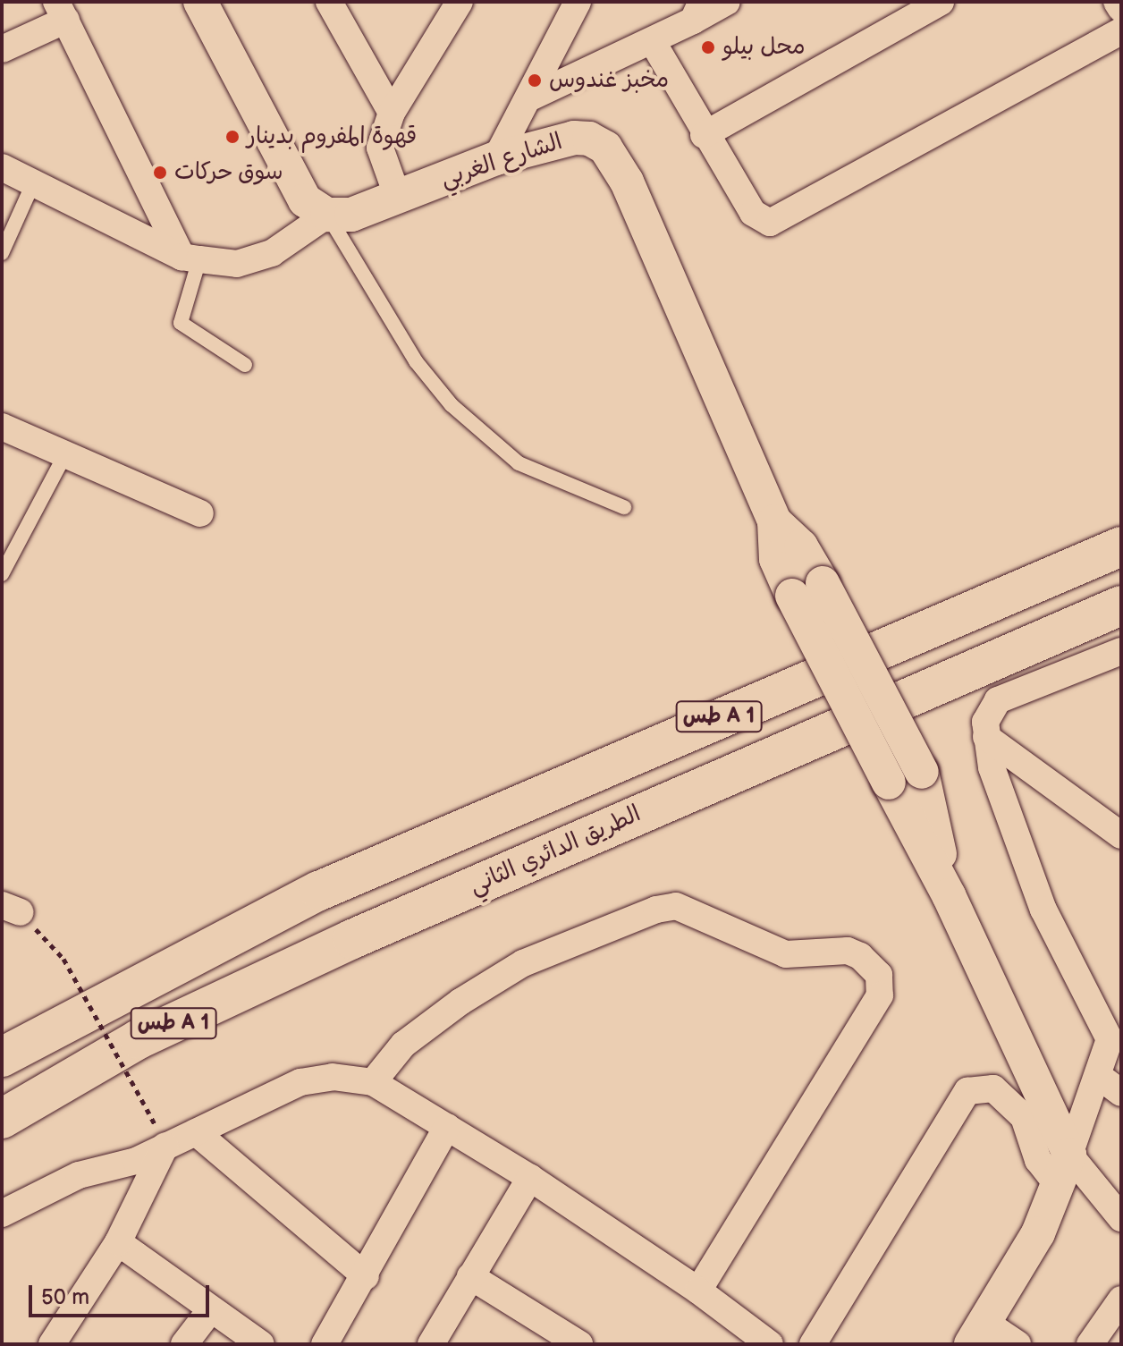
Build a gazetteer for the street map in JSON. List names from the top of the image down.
{
  "streets": {
    "highway": ["طس A 1", "الطريق الدائري الثاني"],
    "street": ["الشارع الغربي"]
  },
  "places": [
    "محل بيلو",
    "مخبز غندوس",
    "قهوة المفروم بدينار",
    "سوق حركات"
  ],
  "scale_bar": "50 m"
}
